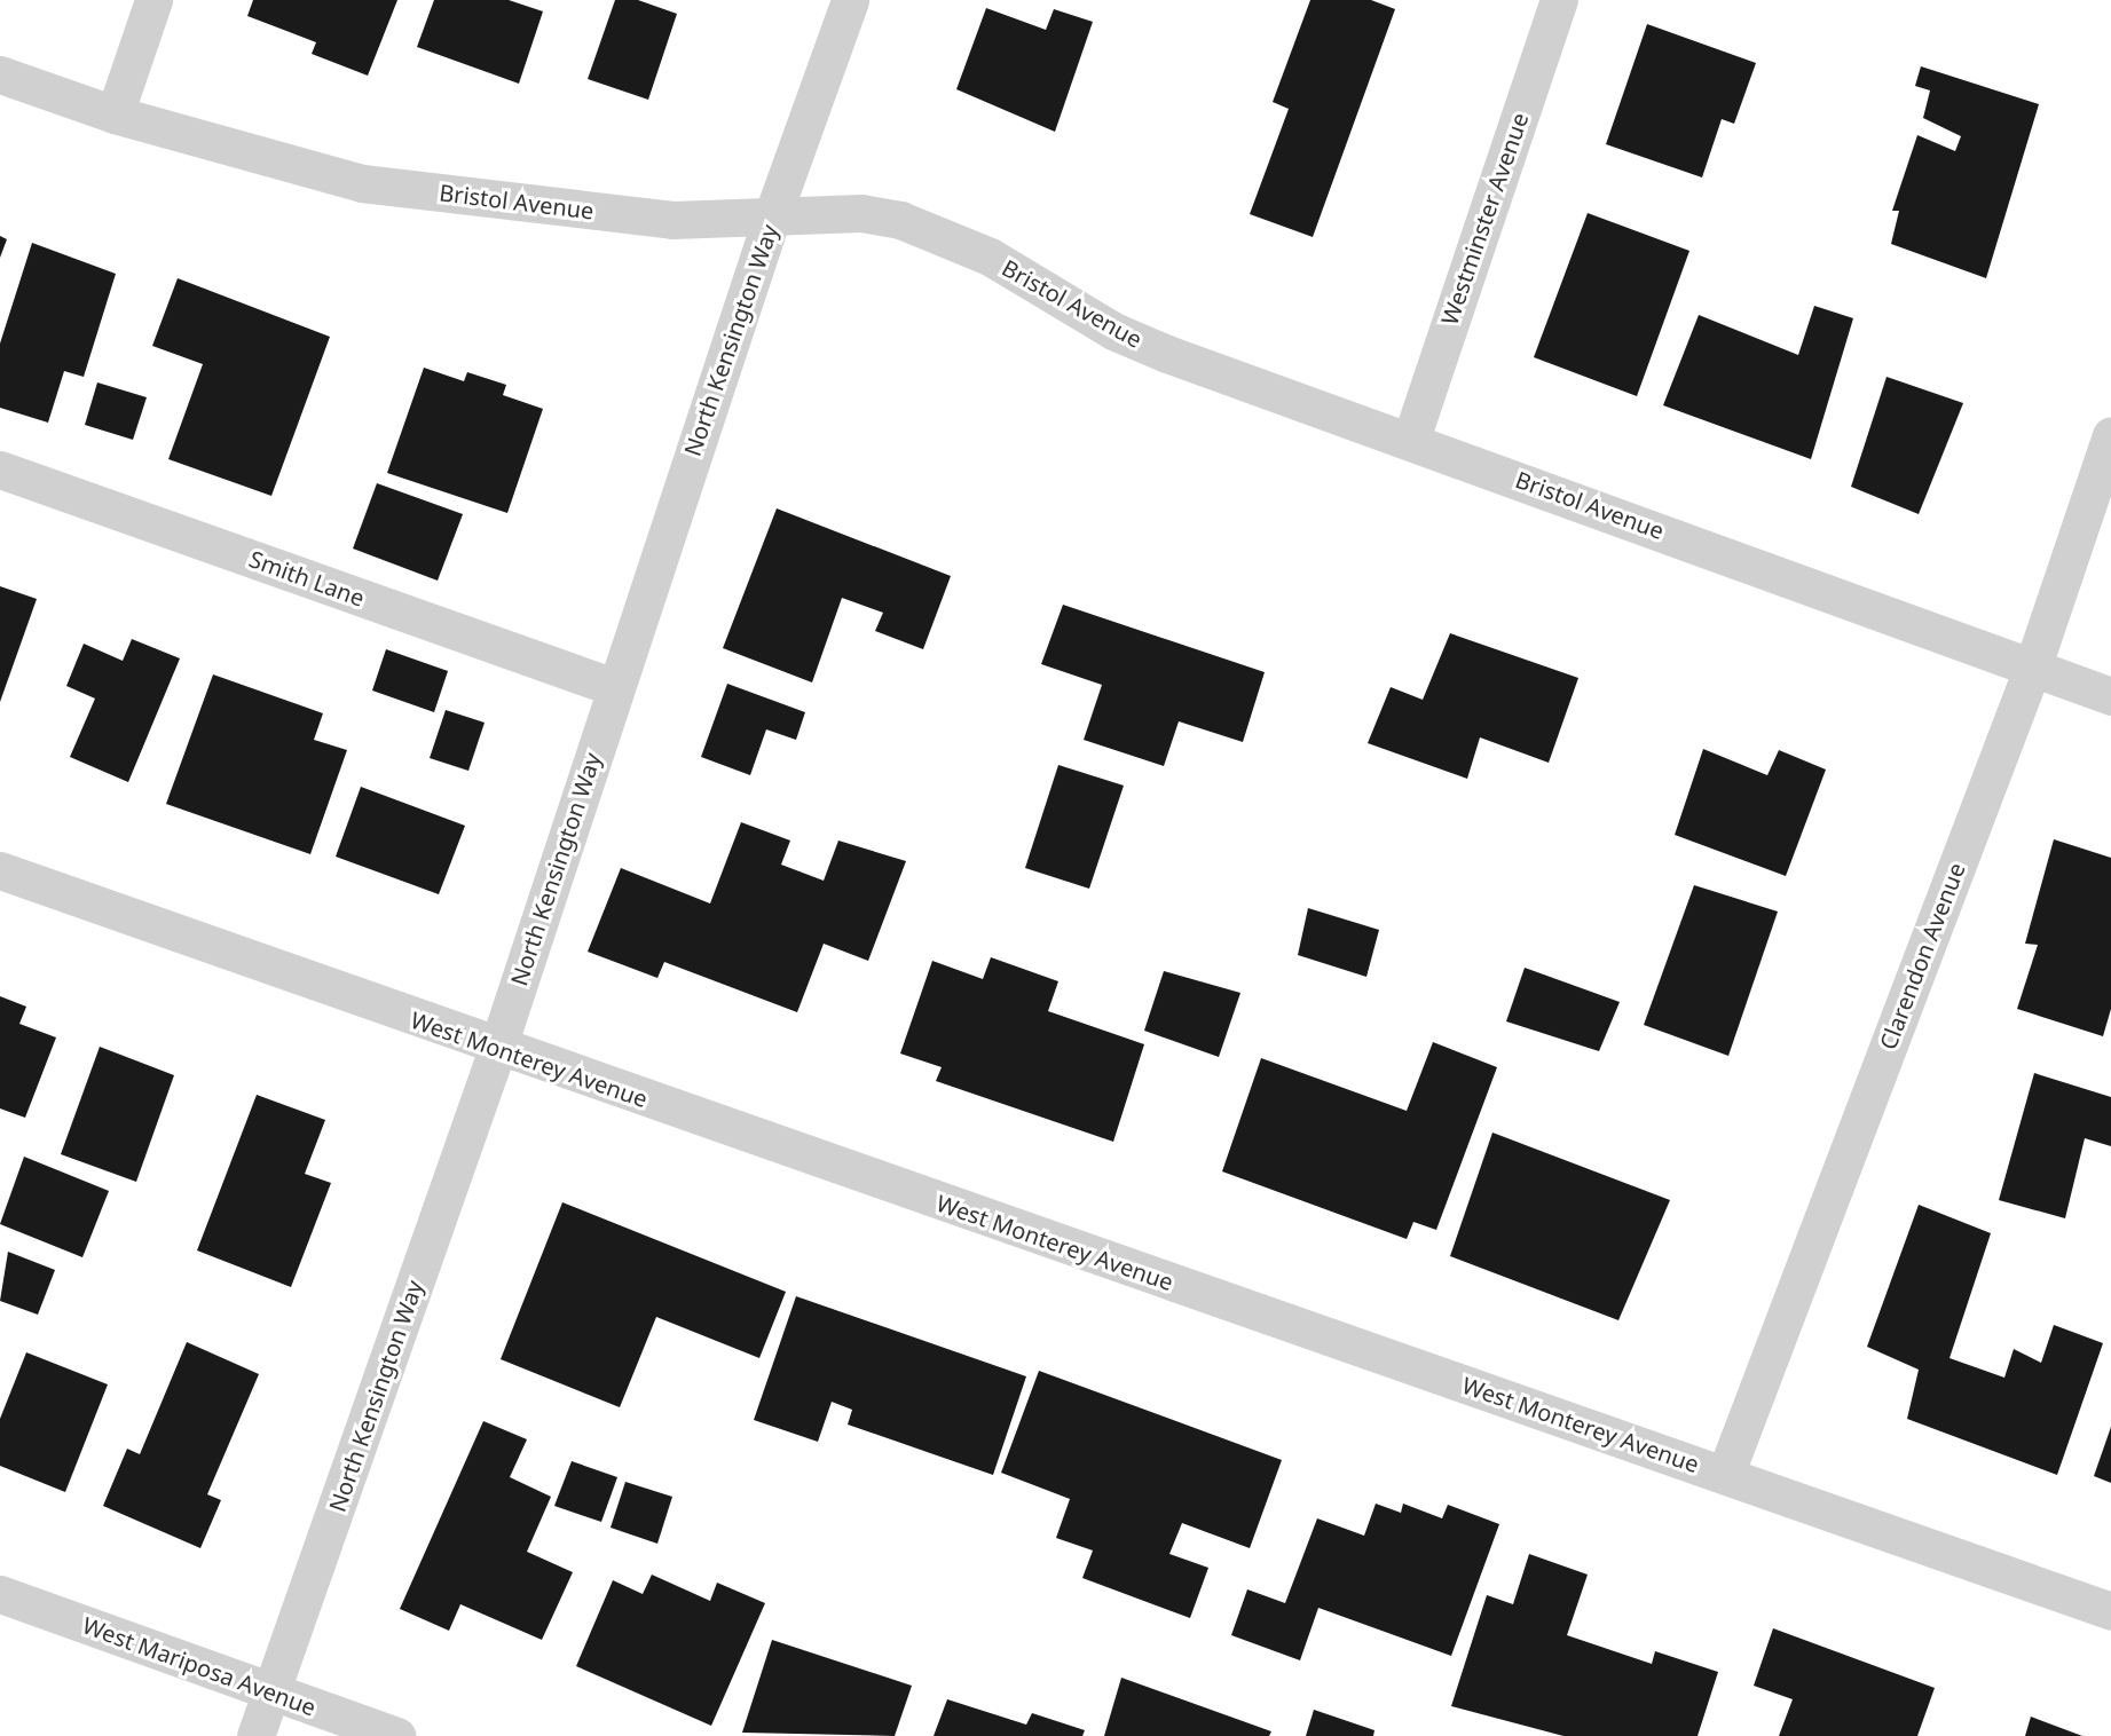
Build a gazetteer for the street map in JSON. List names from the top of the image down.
{
  "streets": {
    "street": [
      "Bristol Avenue",
      "Westminster Avenue",
      "North Kensington Way",
      "Smith Lane",
      "Clarendon Avenue",
      "West Monterey Avenue",
      "West Mariposa Avenue"
    ]
  },
  "crossings": [
    ["Bristol Avenue", "Westminster Avenue"],
    ["Bristol Avenue", "North Kensington Way"],
    ["Bristol Avenue", "Clarendon Avenue"],
    ["North Kensington Way", "Smith Lane"],
    ["North Kensington Way", "West Monterey Avenue"],
    ["North Kensington Way", "West Mariposa Avenue"],
    ["Clarendon Avenue", "West Monterey Avenue"]
  ]
}
